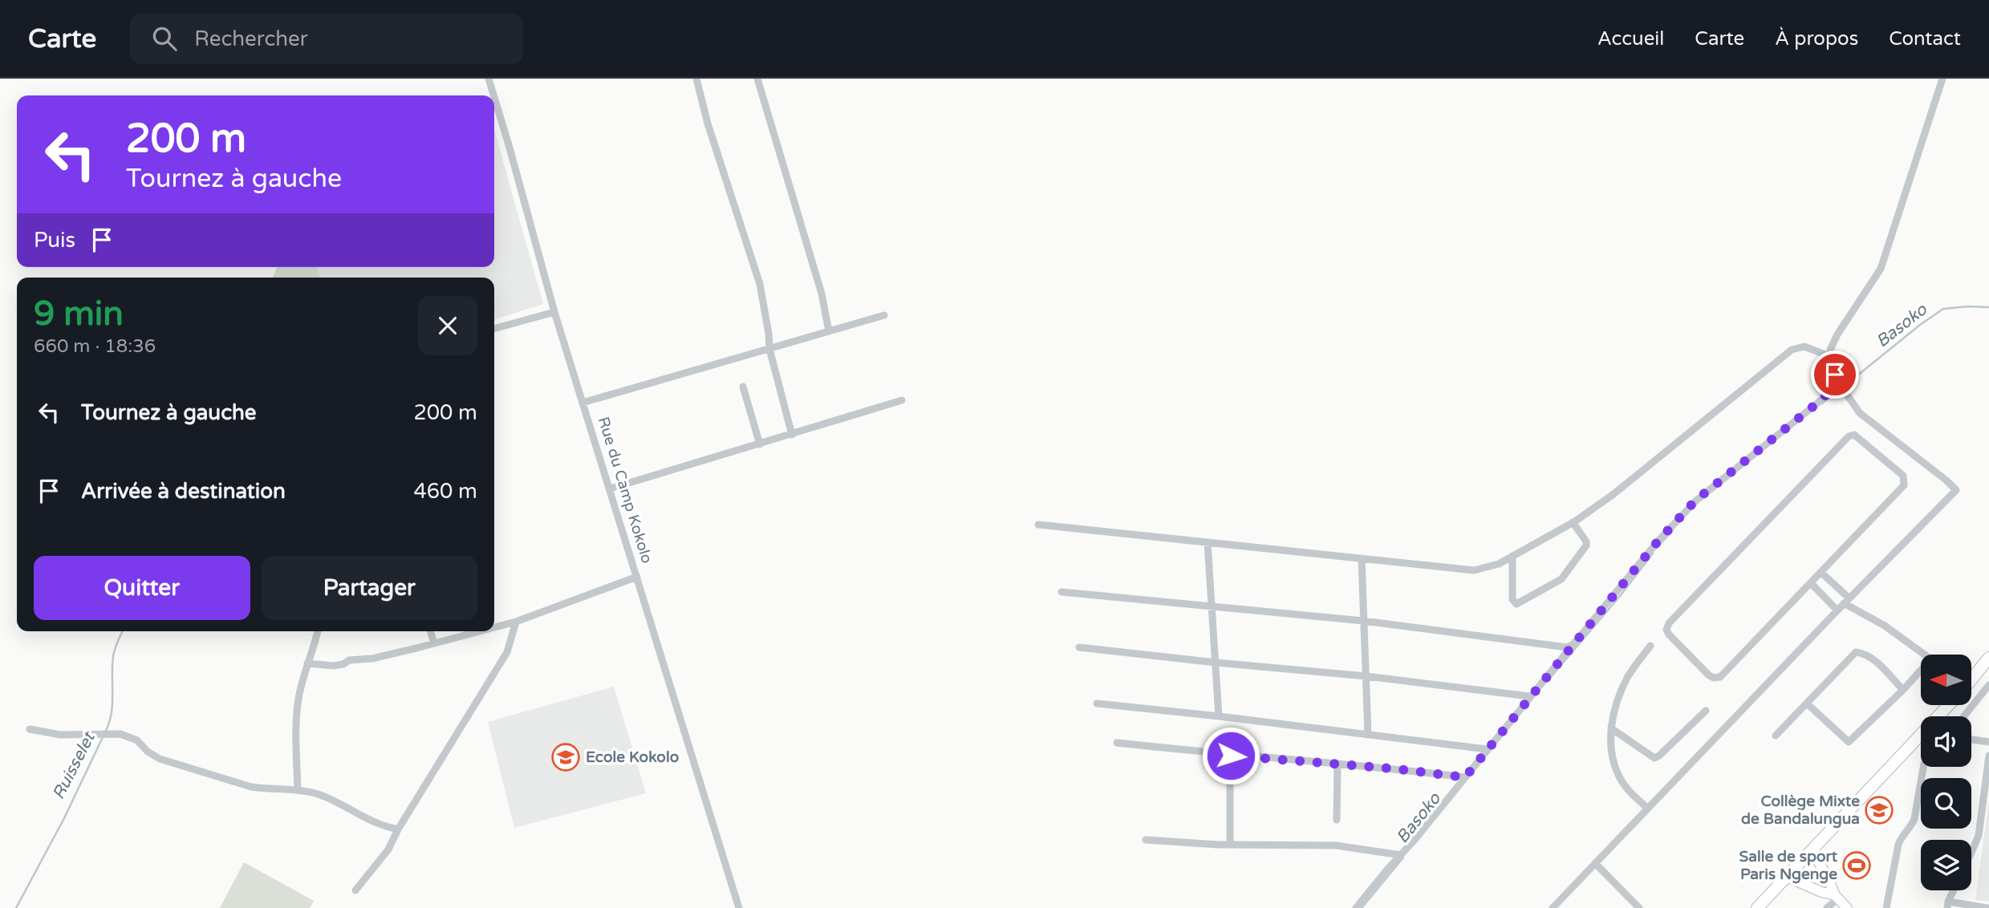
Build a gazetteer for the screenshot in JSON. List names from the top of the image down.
{
  "streets": {
    "street": ["Rue du Camp Kokolo"]
  },
  "water": ["Basoko", "Ruisselet"],
  "places": {
    "school or university": ["Ecole Kokolo", "Collège Mixte de Bandalungua"],
    "sports": ["Salle de sport Paris Ngenge"]
  },
  "north": "left",
  "page": {
    "header": "Carte",
    "search": "Rechercher",
    "nav": [
      "Accueil",
      "Carte",
      "À propos",
      "Contact"
    ],
    "turn": ["200 m", "Tournez à gauche"],
    "then": "Puis",
    "heading": ["9 min", "660 m · 18:36"],
    "list": [
      {
        "name": "Tournez à gauche",
        "value": "200 m"
      },
      {
        "name": "Arrivée à destination",
        "value": "460 m"
      }
    ],
    "buttons": ["Quitter", "Partager"]
  }
}
